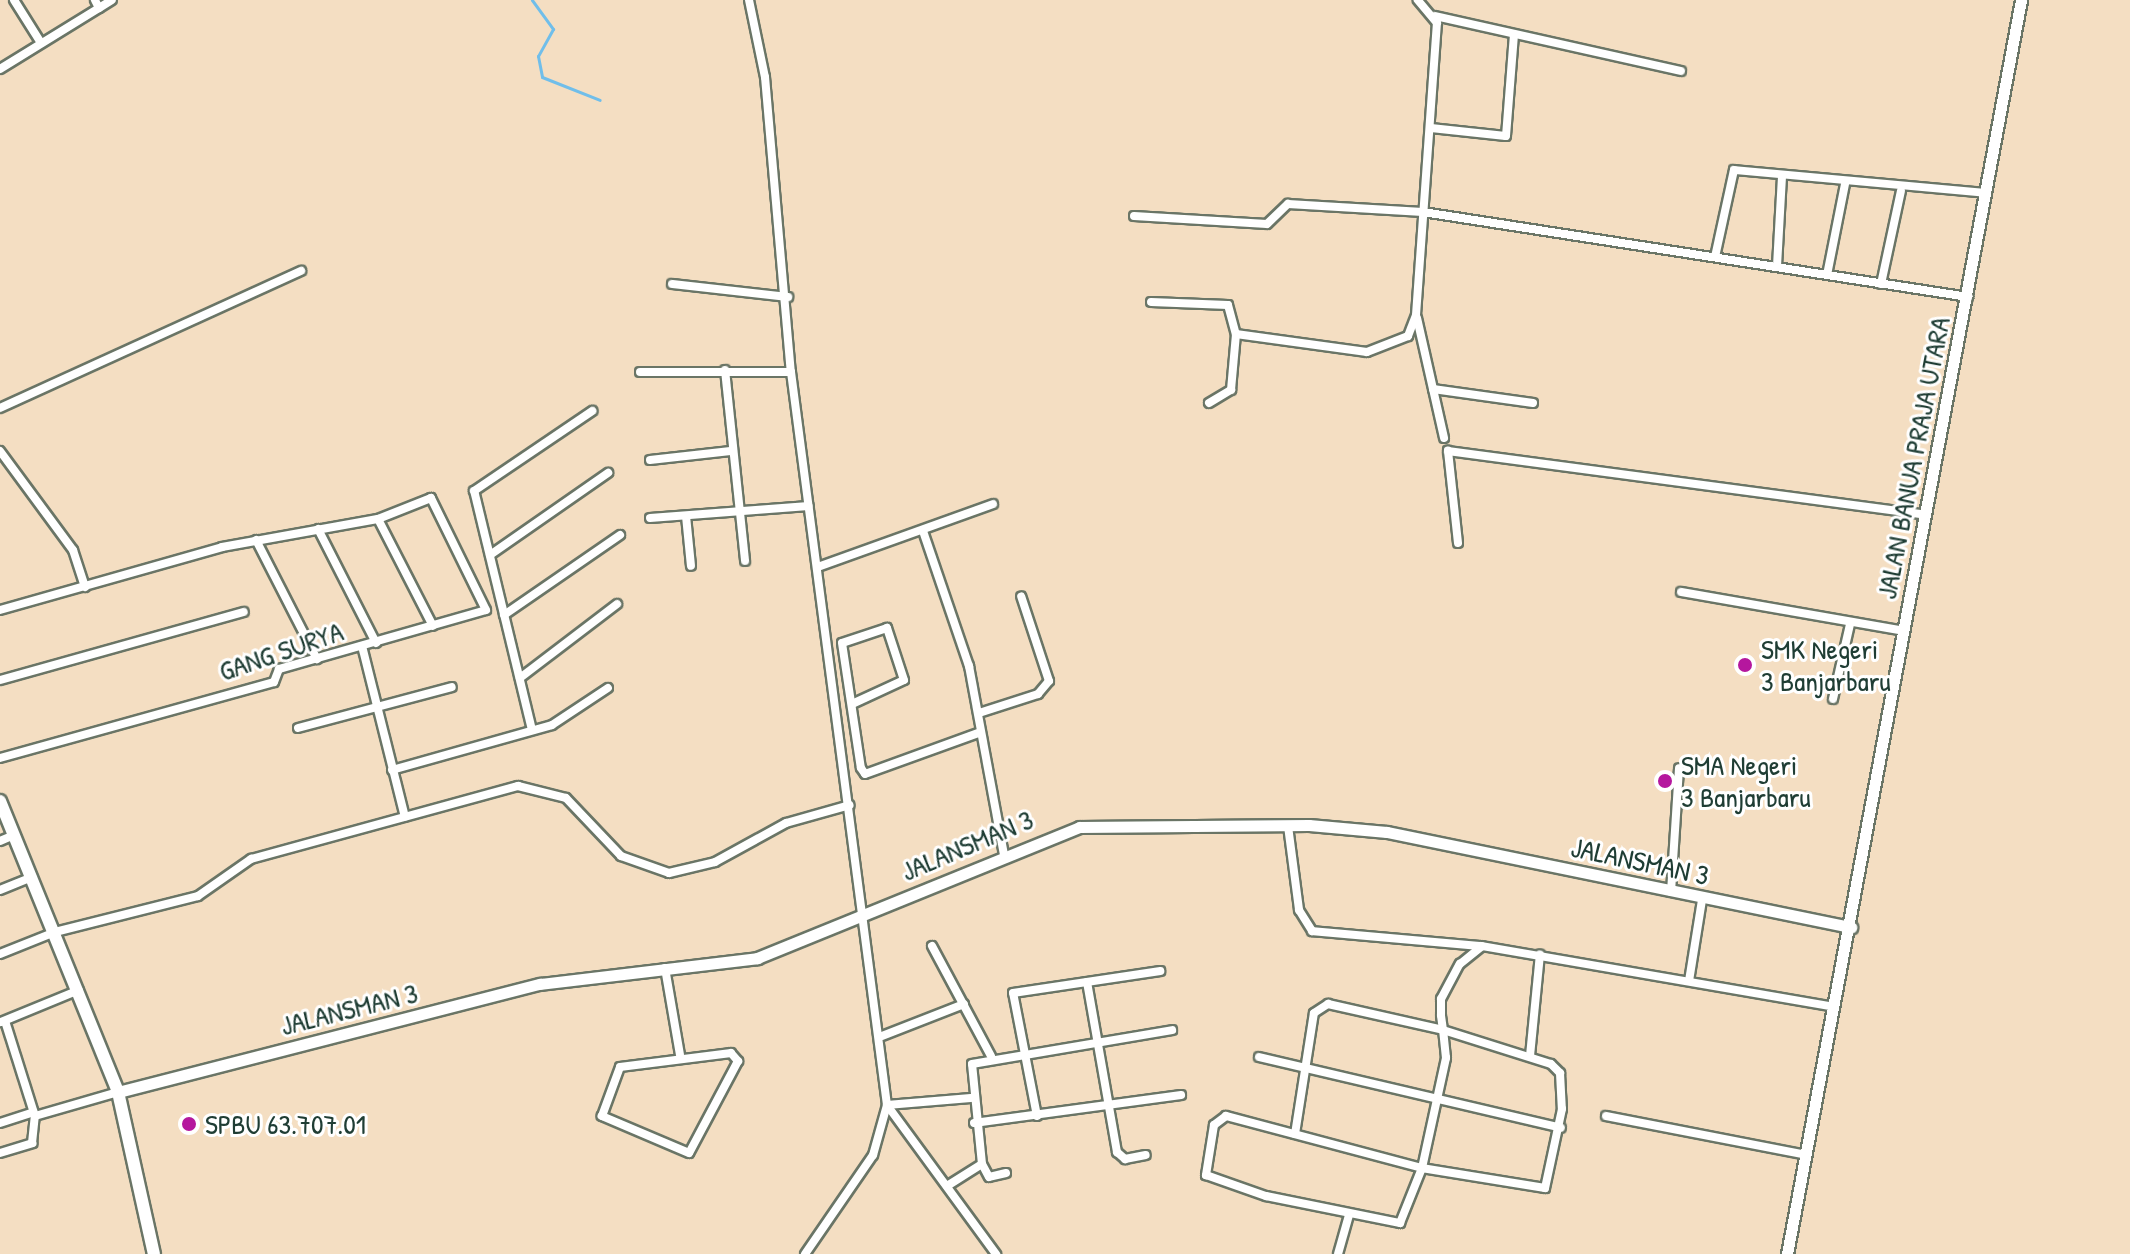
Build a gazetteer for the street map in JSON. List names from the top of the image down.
{
  "streets": {
    "street": ["JALAN BANUA PRAJA UTARA", "GANG SURYA", "JALANSMAN 3"]
  },
  "crossings": [
    ["JALAN BANUA PRAJA UTARA", "JALANSMAN 3"]
  ],
  "places": ["SMK Negeri 3 Banjarbaru", "SMA Negeri 3 Banjarbaru", "SPBU 63.707.01"]
}
